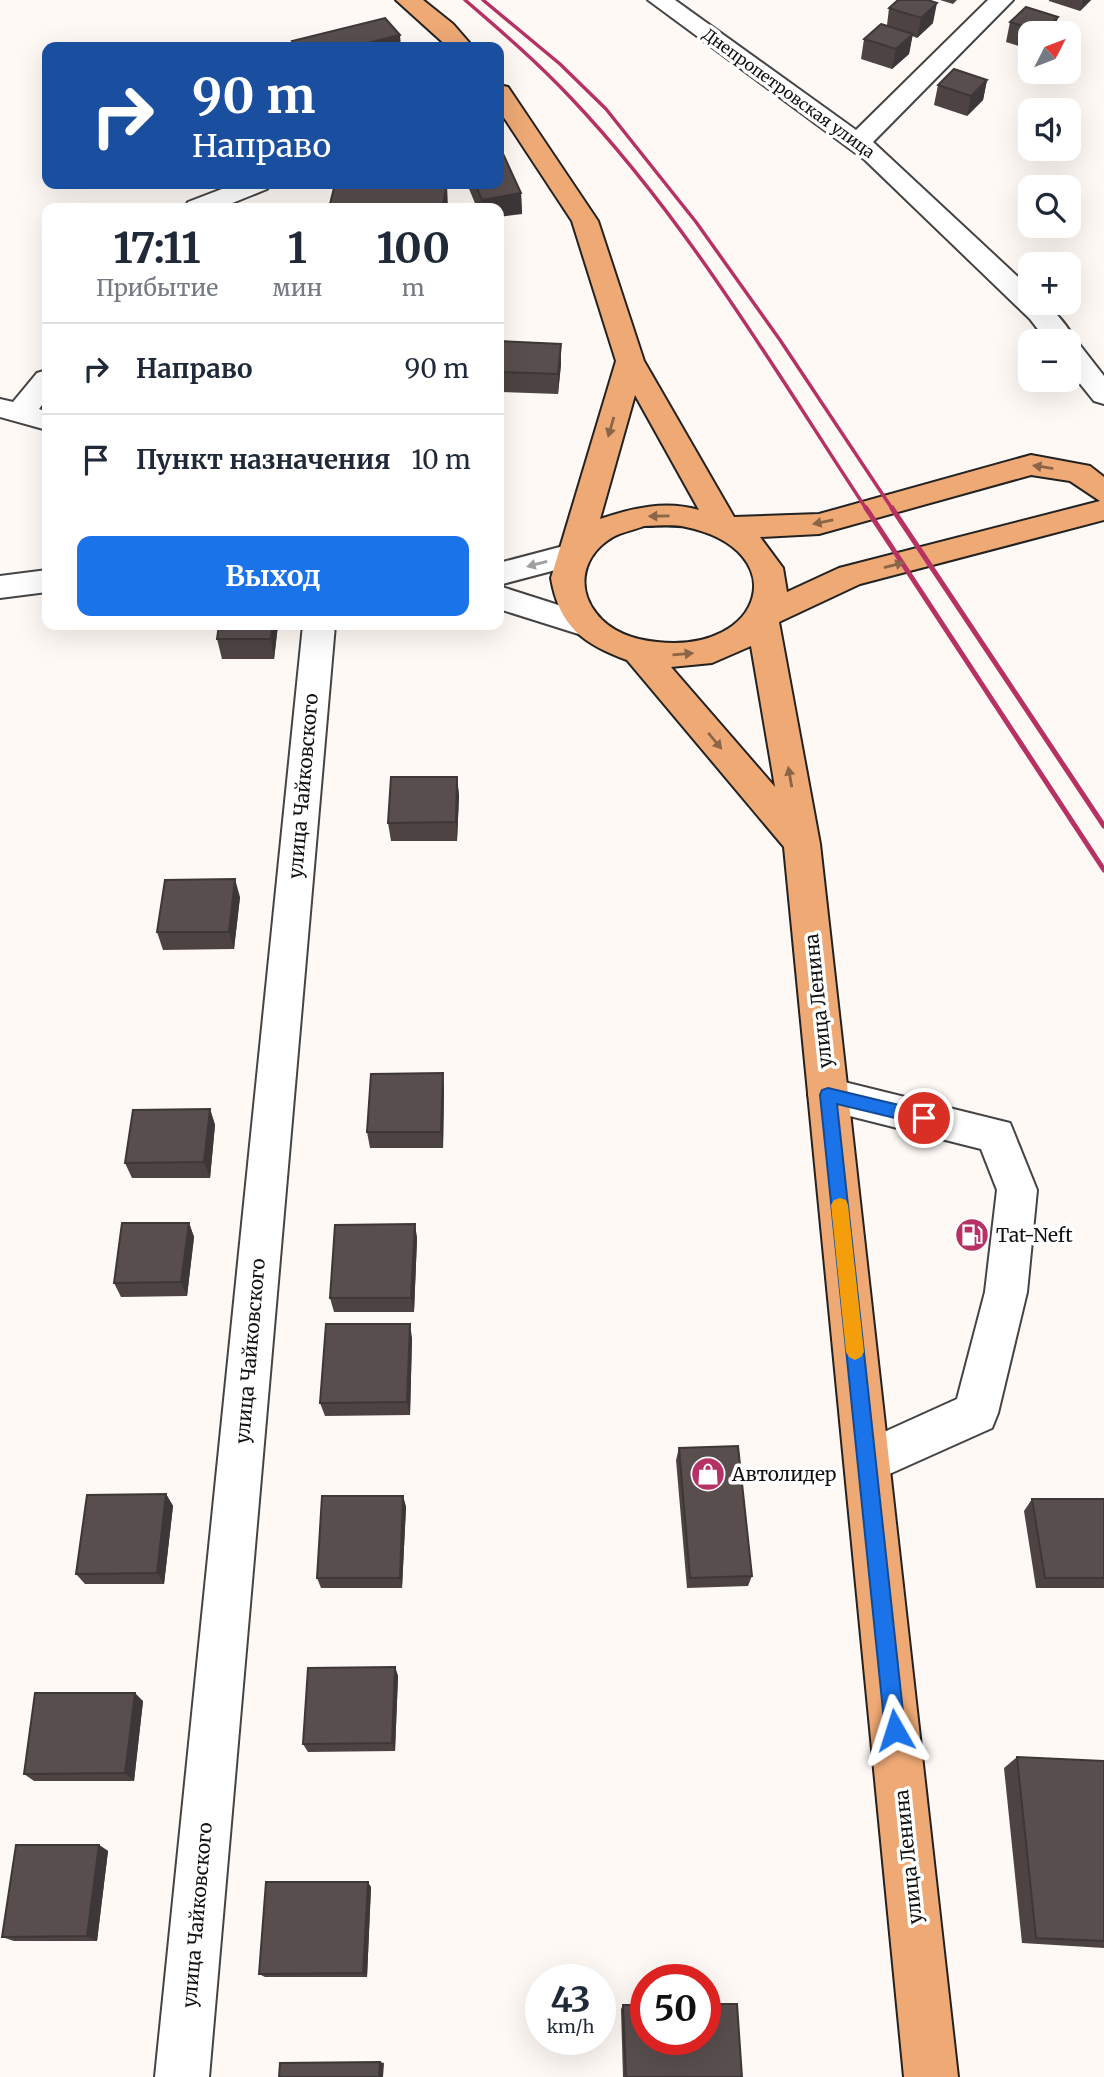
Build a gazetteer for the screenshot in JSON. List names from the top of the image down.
{
  "streets": {
    "main road": ["улица Ленина"],
    "street": ["Днепропетровская улица", "улица Чайковского"]
  },
  "places": {
    "fuel station": ["Tat-Neft"],
    "shop": ["Автолидер"]
  },
  "north": "top right",
  "page": {
    "map_buttons": ["+", "−"],
    "turn": ["90 m", "Направо"],
    "eta": [
      "17:11",
      "Прибытие",
      "1",
      "мин",
      "100",
      "m"
    ],
    "list": [
      {
        "name": "Направо",
        "value": "90 m"
      },
      {
        "name": "Пункт назначения",
        "value": "10 m"
      }
    ],
    "buttons": "Выход",
    "speed": "43 km/h",
    "limit": "50"
  }
}
